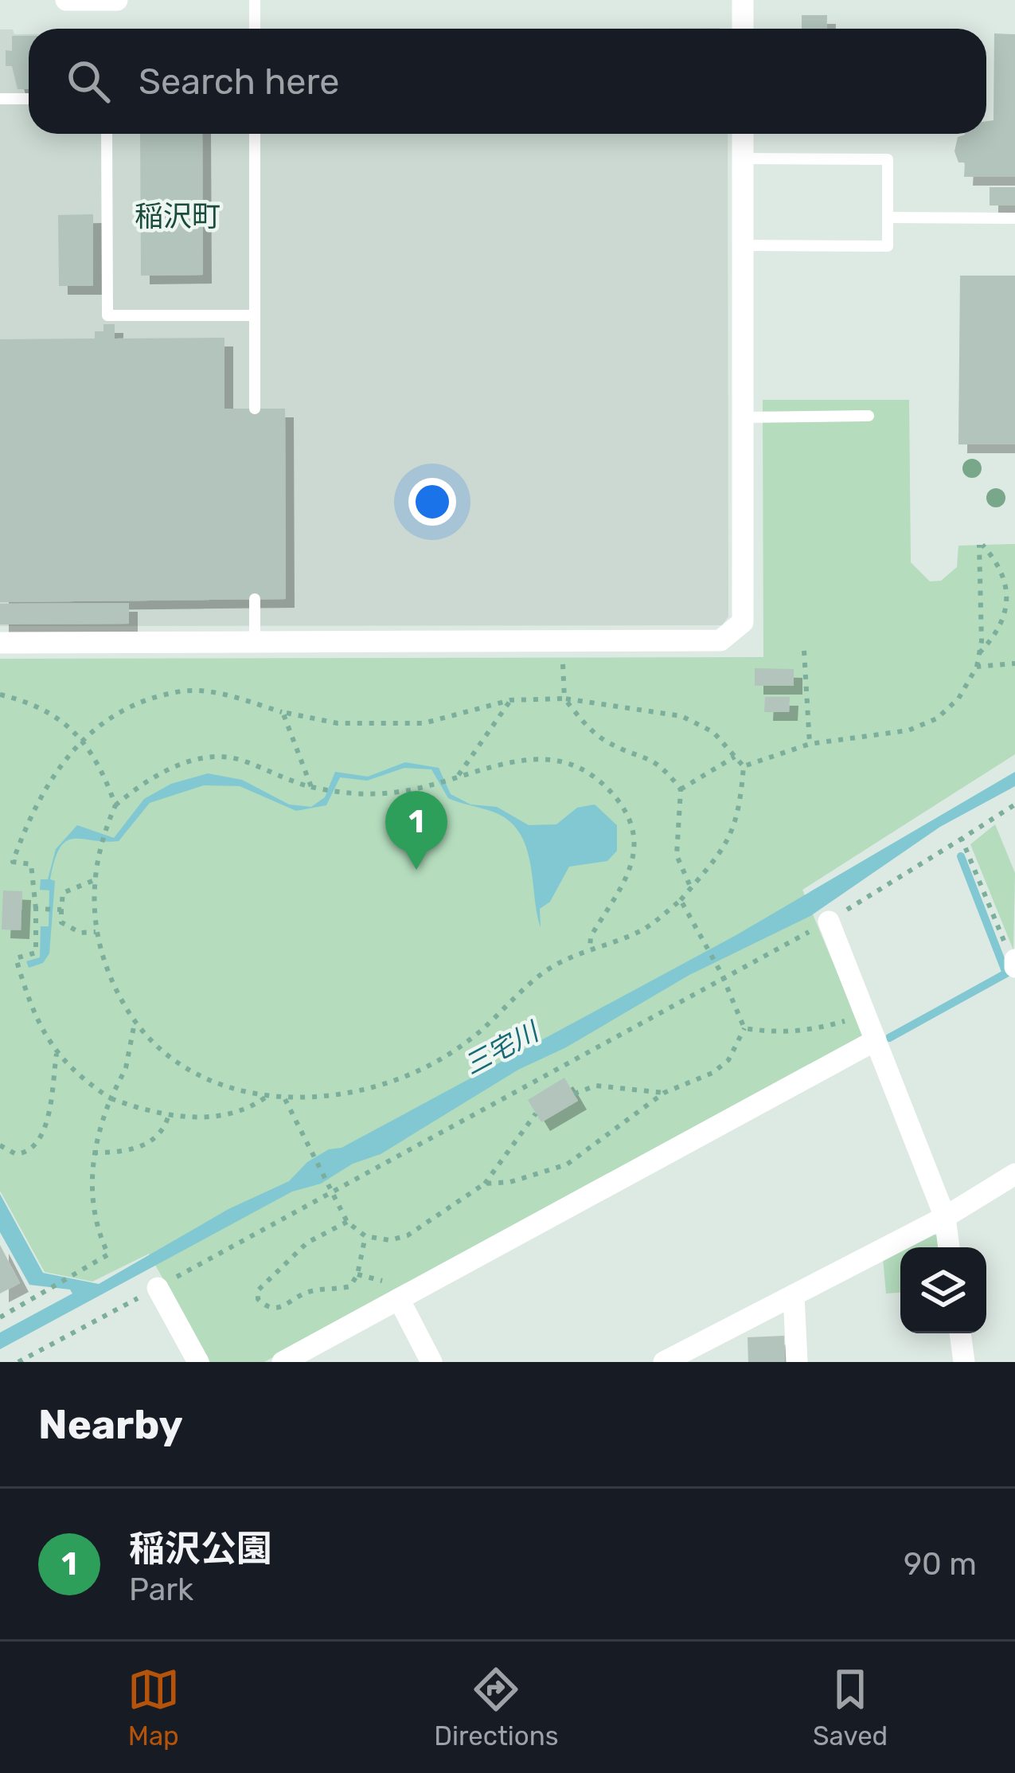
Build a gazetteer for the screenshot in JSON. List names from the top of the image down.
{
  "districts": ["稲沢町"],
  "water": ["三宅川"],
  "page": {
    "search": "Search here",
    "pins": "1",
    "heading": "Nearby",
    "list": [
      {
        "mark": "1",
        "name": "稲沢公園",
        "note": "Park",
        "value": "90 m"
      }
    ],
    "nav": ["Map", "Directions", "Saved"]
  }
}
